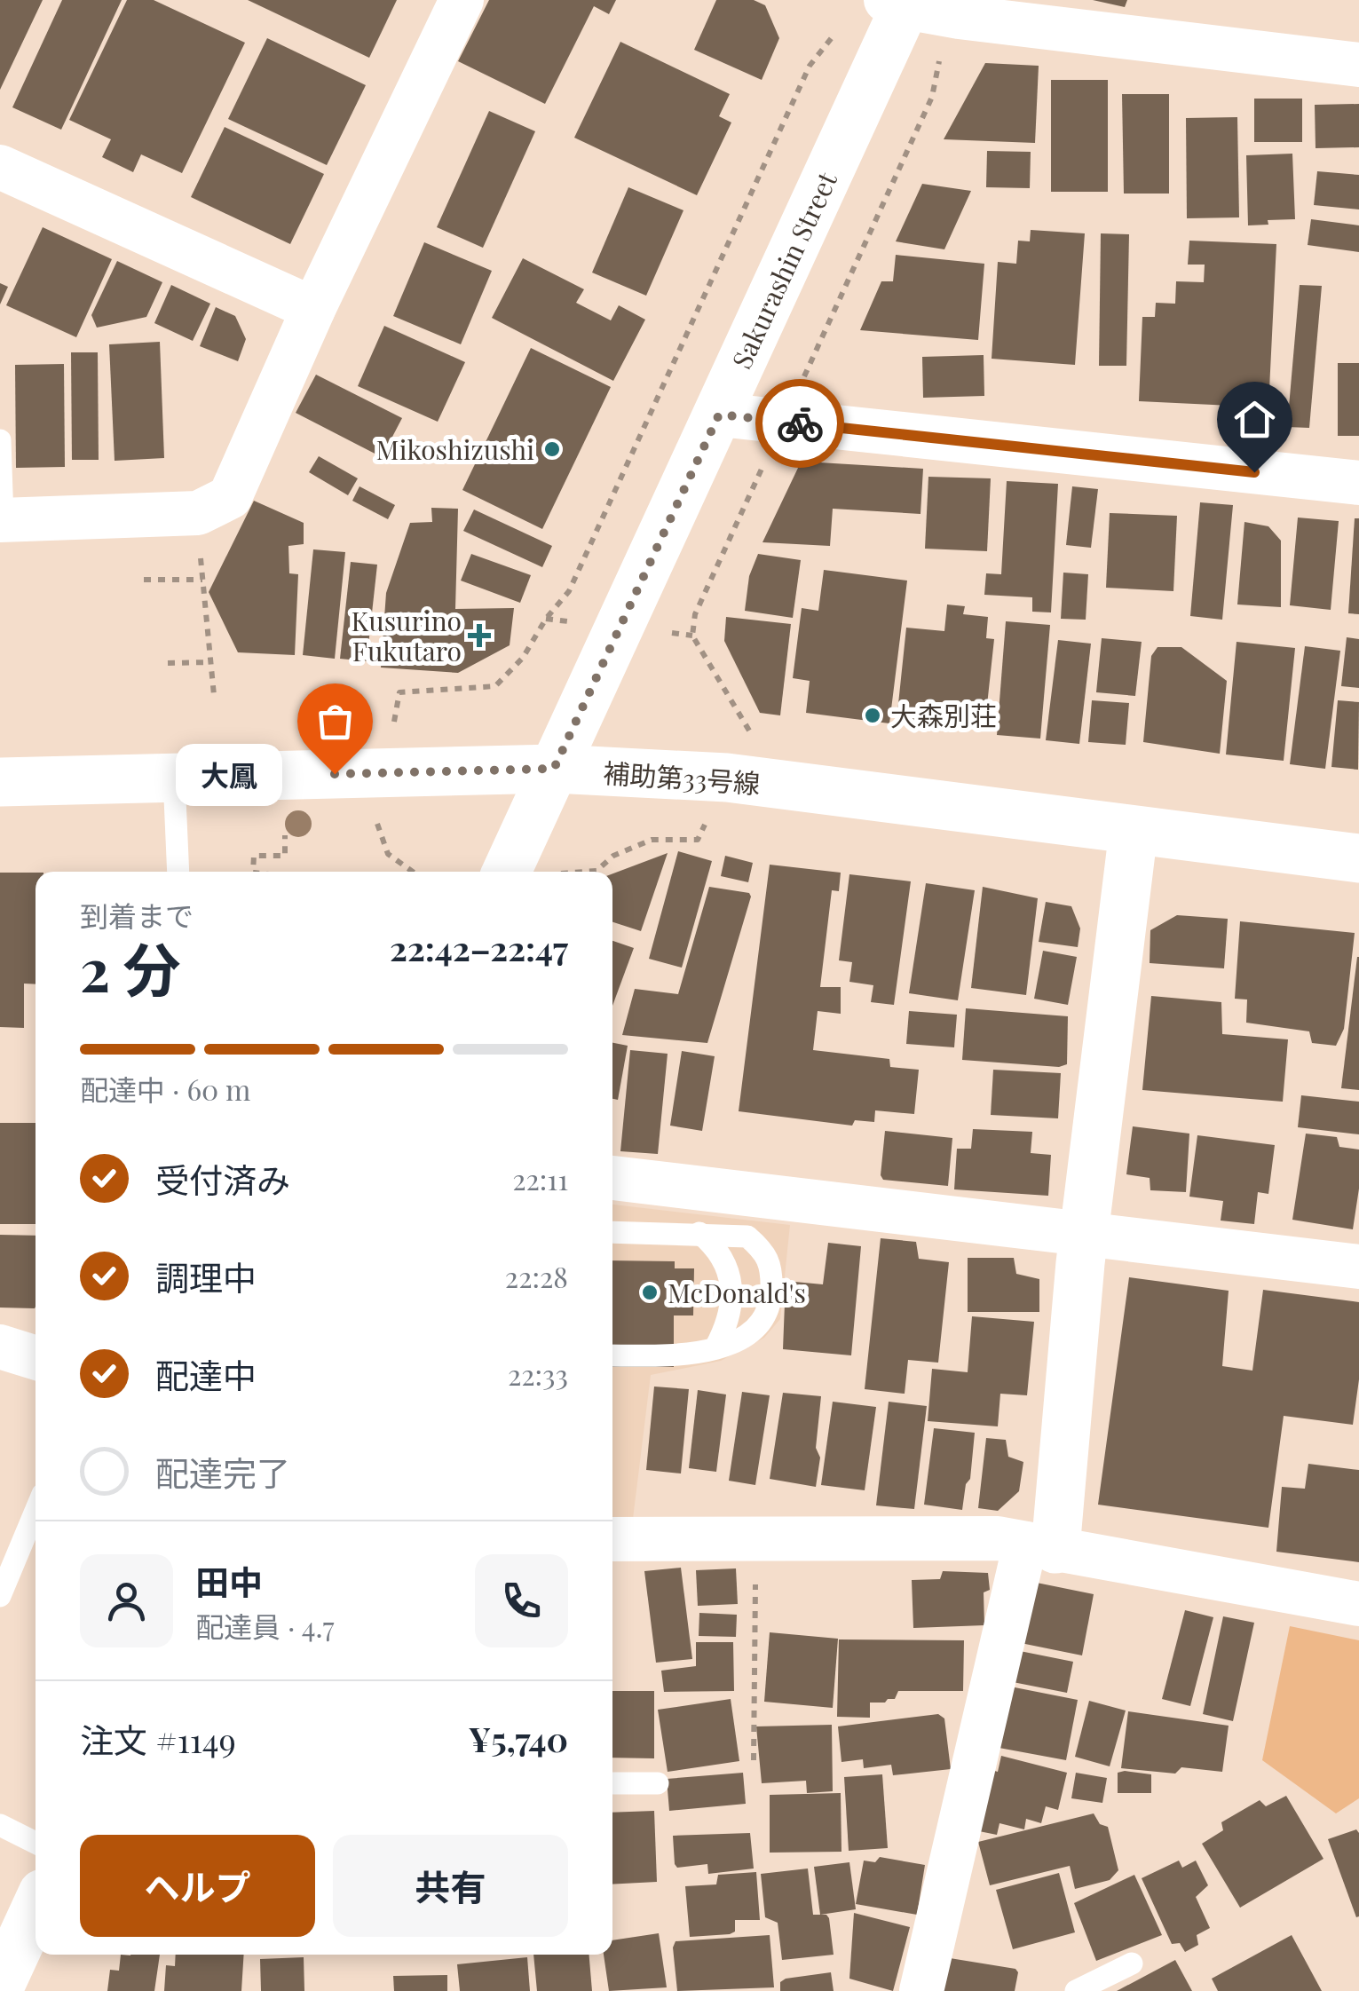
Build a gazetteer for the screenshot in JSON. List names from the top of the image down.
{
  "streets": {
    "street": ["Sakurashin Street", "補助第33号線"]
  },
  "crossings": [
    ["Sakurashin Street", "補助第33号線"]
  ],
  "places": {
    "other": [
      "Mikoshizushi",
      "大森別荘",
      "大鳳",
      "McDonald's"
    ],
    "health": ["Kusurino Fukutaro"]
  },
  "page": {
    "bubble": "大鳳",
    "heading": ["2 分", "到着まで", "22:42–22:47"],
    "panel": [
      "田中",
      "配達員 · 4.7",
      "注文 #1149",
      "¥5,740"
    ],
    "bar": "配達中 · 60 m",
    "list": [
      ["受付済み", "22:11"],
      ["調理中", "22:28"],
      ["配達中", "22:33"],
      "配達完了"
    ],
    "buttons": ["ヘルプ", "共有"]
  }
}
